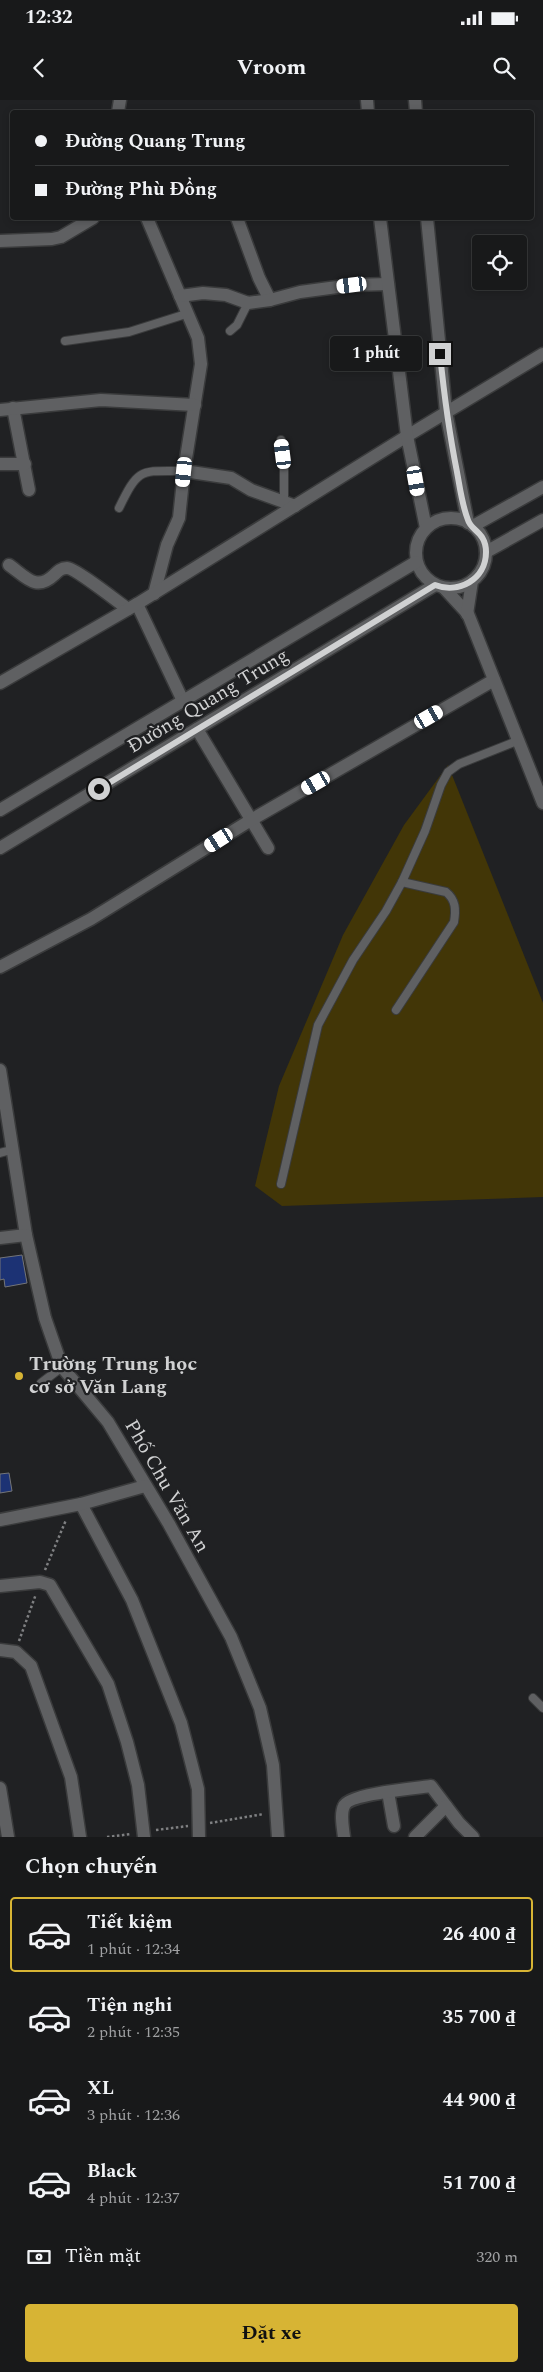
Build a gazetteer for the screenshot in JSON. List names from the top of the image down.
{
  "streets": {
    "street": ["Đường Quang Trung", "Phố Chu Văn An"]
  },
  "places": ["Trường Trung học cơ sở Văn Lang"],
  "page": {
    "status": "12:32",
    "header": "Vroom",
    "banner": ["Đường Quang Trung", "Đường Phù Đổng"],
    "bubble": "1 phút",
    "heading": "Chọn chuyến",
    "list": [
      {
        "name": "Tiết kiệm",
        "note": "1 phút · 12:34",
        "value": "26 400 ₫"
      },
      {
        "name": "Tiện nghi",
        "note": "2 phút · 12:35",
        "value": "35 700 ₫"
      },
      {
        "name": "XL",
        "note": "3 phút · 12:36",
        "value": "44 900 ₫"
      },
      {
        "name": "Black",
        "note": "4 phút · 12:37",
        "value": "51 700 ₫"
      }
    ],
    "pay": ["Tiền mặt", "320 m"],
    "buttons": "Đặt xe"
  }
}
